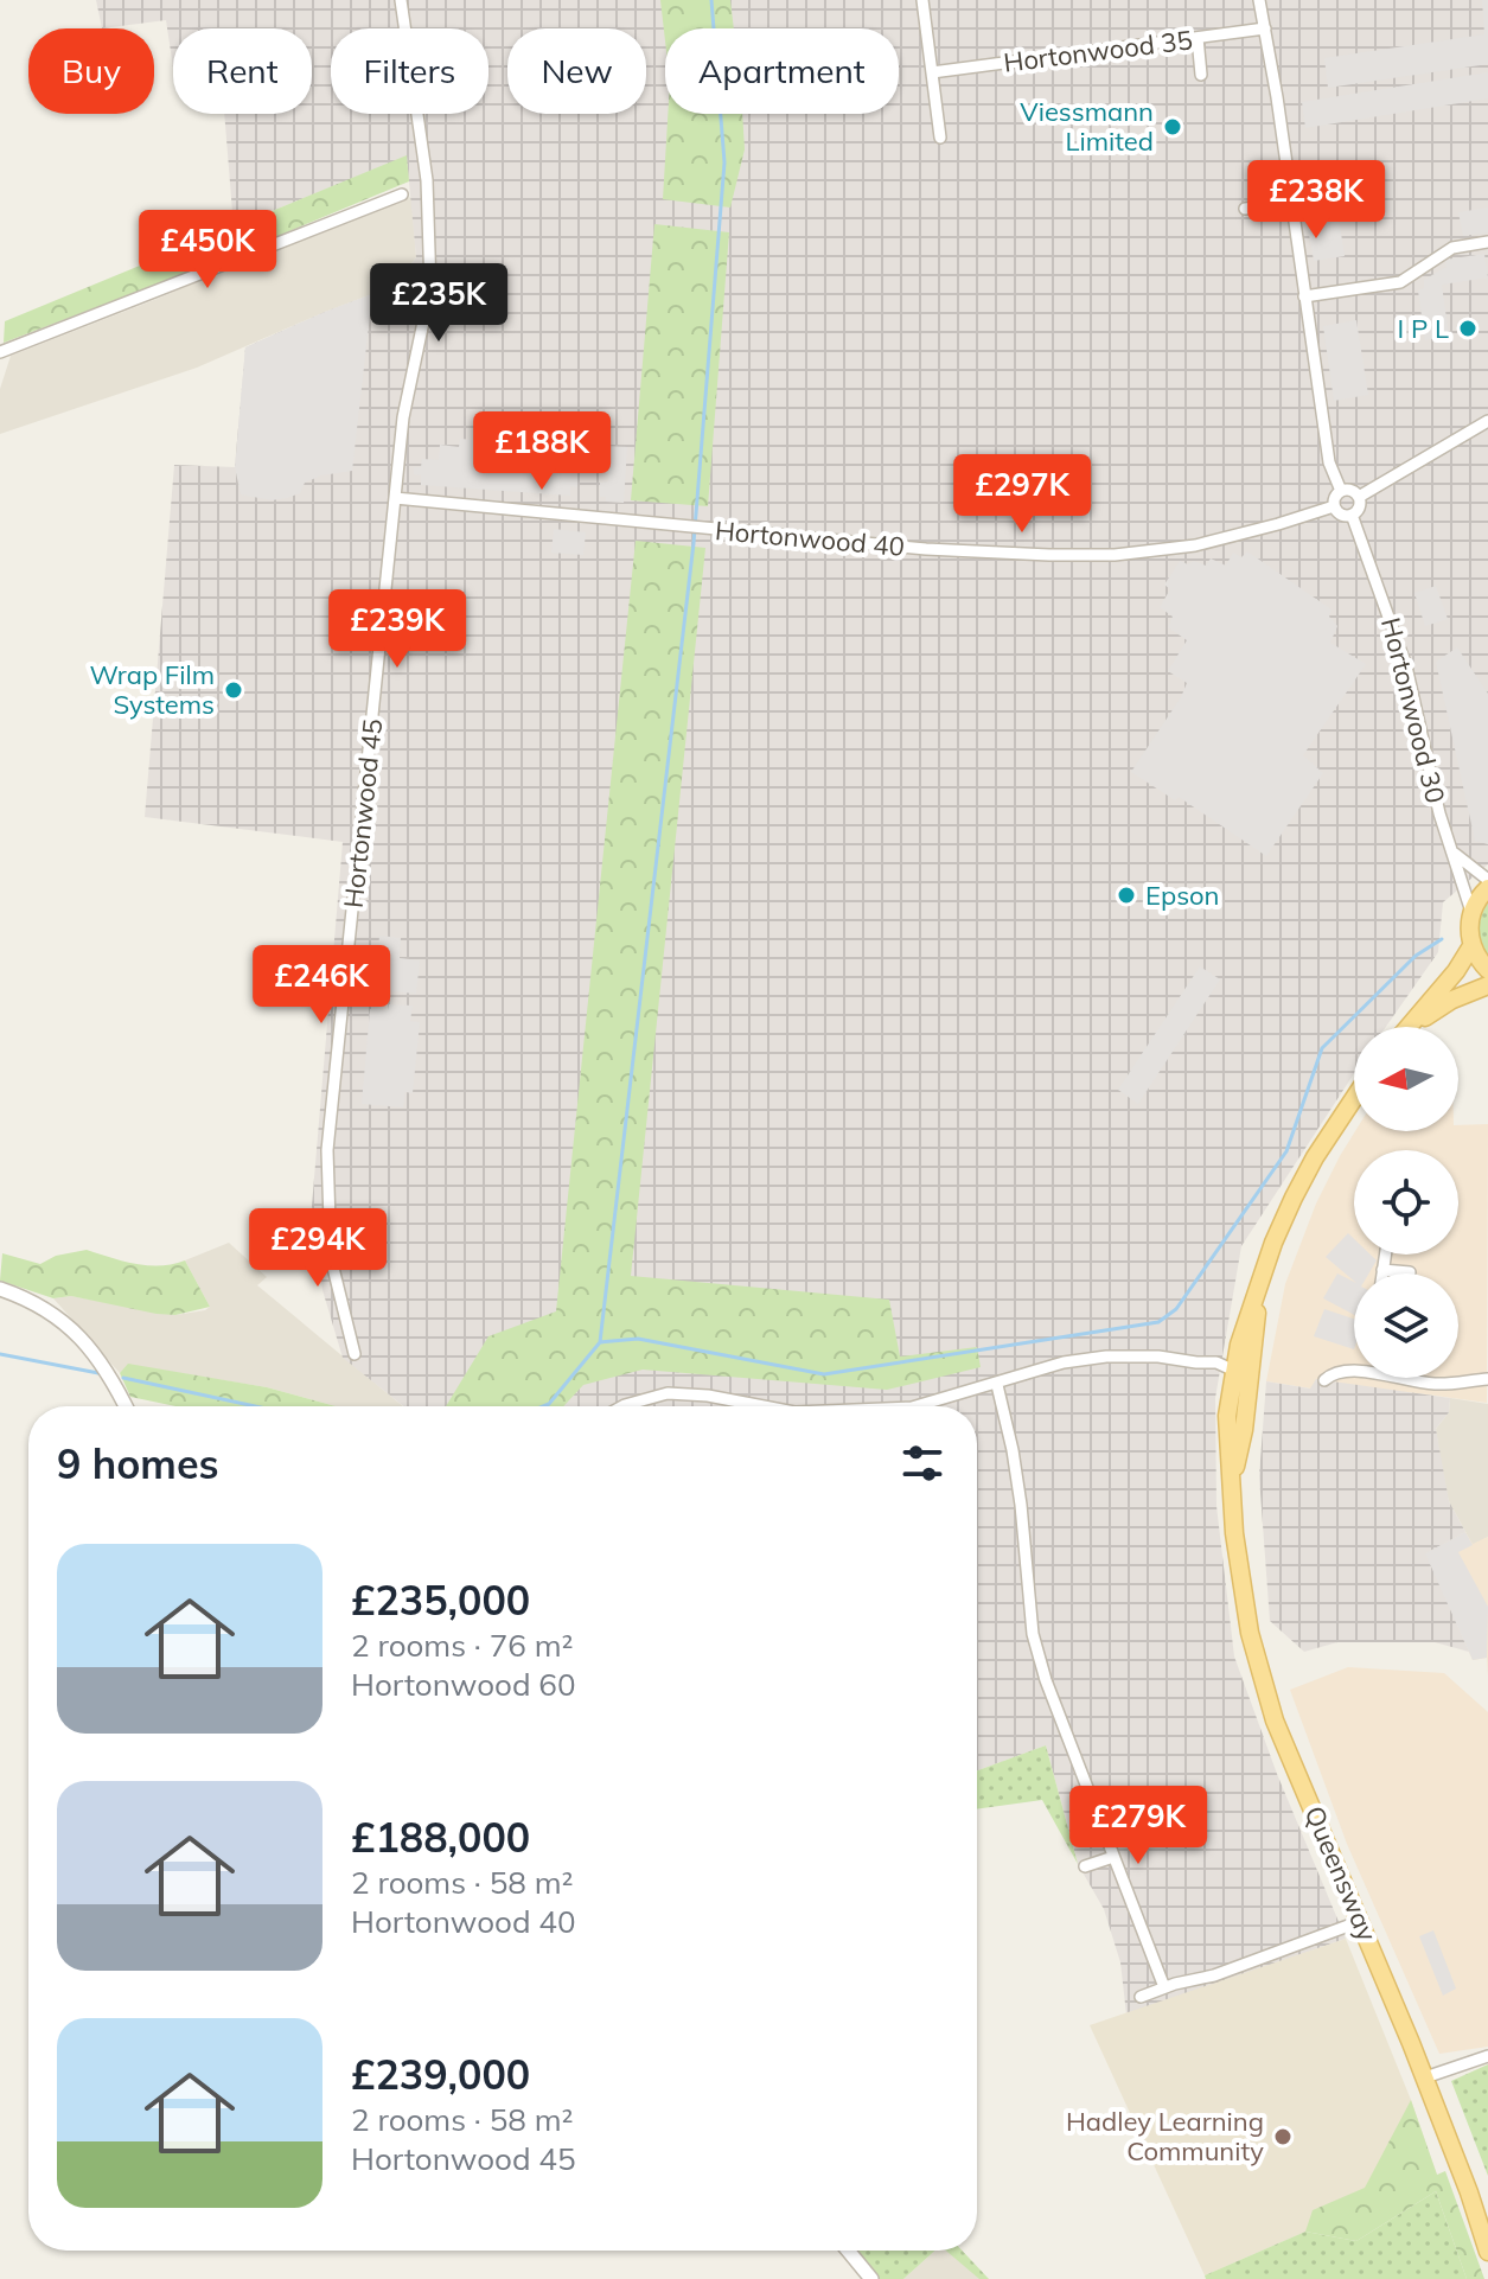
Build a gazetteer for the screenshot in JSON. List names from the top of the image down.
{
  "streets": {
    "main road": ["Queensway"],
    "street": [
      "Hortonwood 35",
      "Hortonwood 40",
      "Hortonwood 30",
      "Hortonwood 45"
    ]
  },
  "crossings": [
    ["Hortonwood 40", "Hortonwood 30"],
    ["Hortonwood 40", "Hortonwood 45"]
  ],
  "places": [
    "Viessmann Limited",
    "I P L",
    "Wrap Film Systems",
    "Epson",
    "Hadley Learning Community"
  ],
  "north": "left",
  "page": {
    "chip": [
      "Buy",
      "Rent",
      "Filters",
      "New",
      "Apartment"
    ],
    "price": [
      "£238K",
      "£450K",
      "£235K",
      "£188K",
      "£297K",
      "£239K",
      "£246K",
      "£294K",
      "£279K"
    ],
    "heading": "9 homes",
    "list": [
      {
        "name": "£235,000",
        "note": "2 rooms · 76 m² · Hortonwood 60"
      },
      {
        "name": "£188,000",
        "note": "2 rooms · 58 m² · Hortonwood 40"
      },
      {
        "name": "£239,000",
        "note": "2 rooms · 58 m² · Hortonwood 45"
      }
    ]
  }
}
